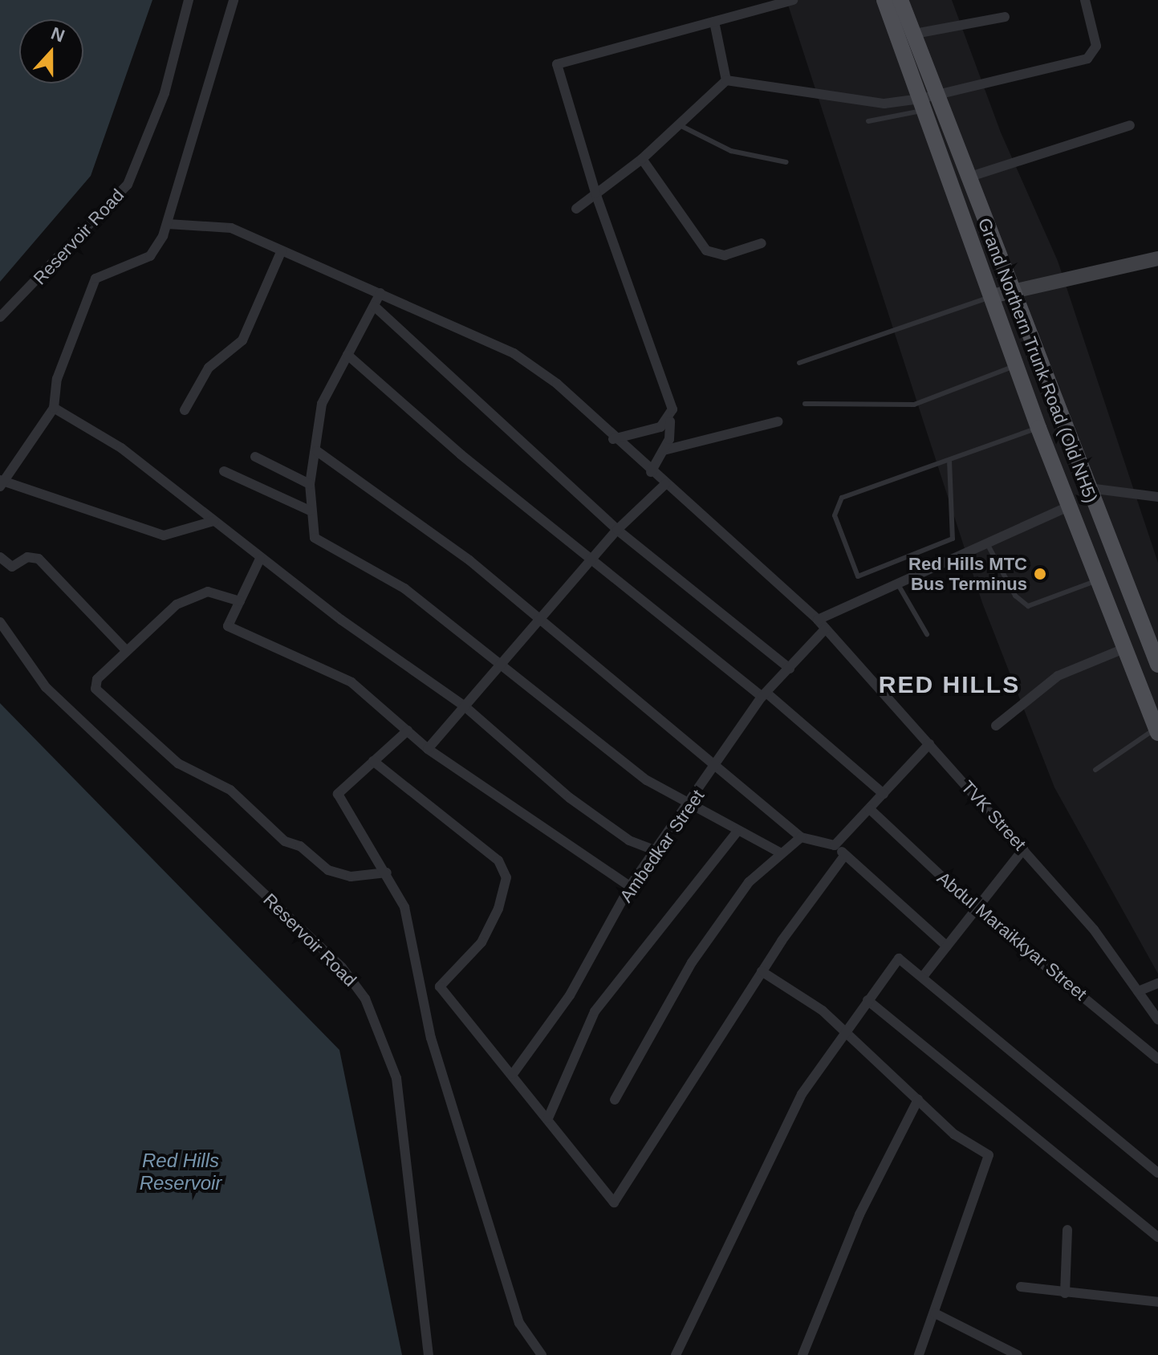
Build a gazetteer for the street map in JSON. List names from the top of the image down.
{
  "streets": {
    "main road": ["Grand Northern Trunk Road (Old NH5)"],
    "street": [
      "Reservoir Road",
      "TVK Street",
      "Ambedkar Street",
      "Abdul Maraikkyar Street"
    ]
  },
  "crossings": [
    ["TVK Street", "Ambedkar Street"]
  ],
  "districts": ["RED HILLS"],
  "water": ["Red Hills Reservoir"],
  "places": ["Red Hills MTC Bus Terminus"],
  "north": "top"
}
